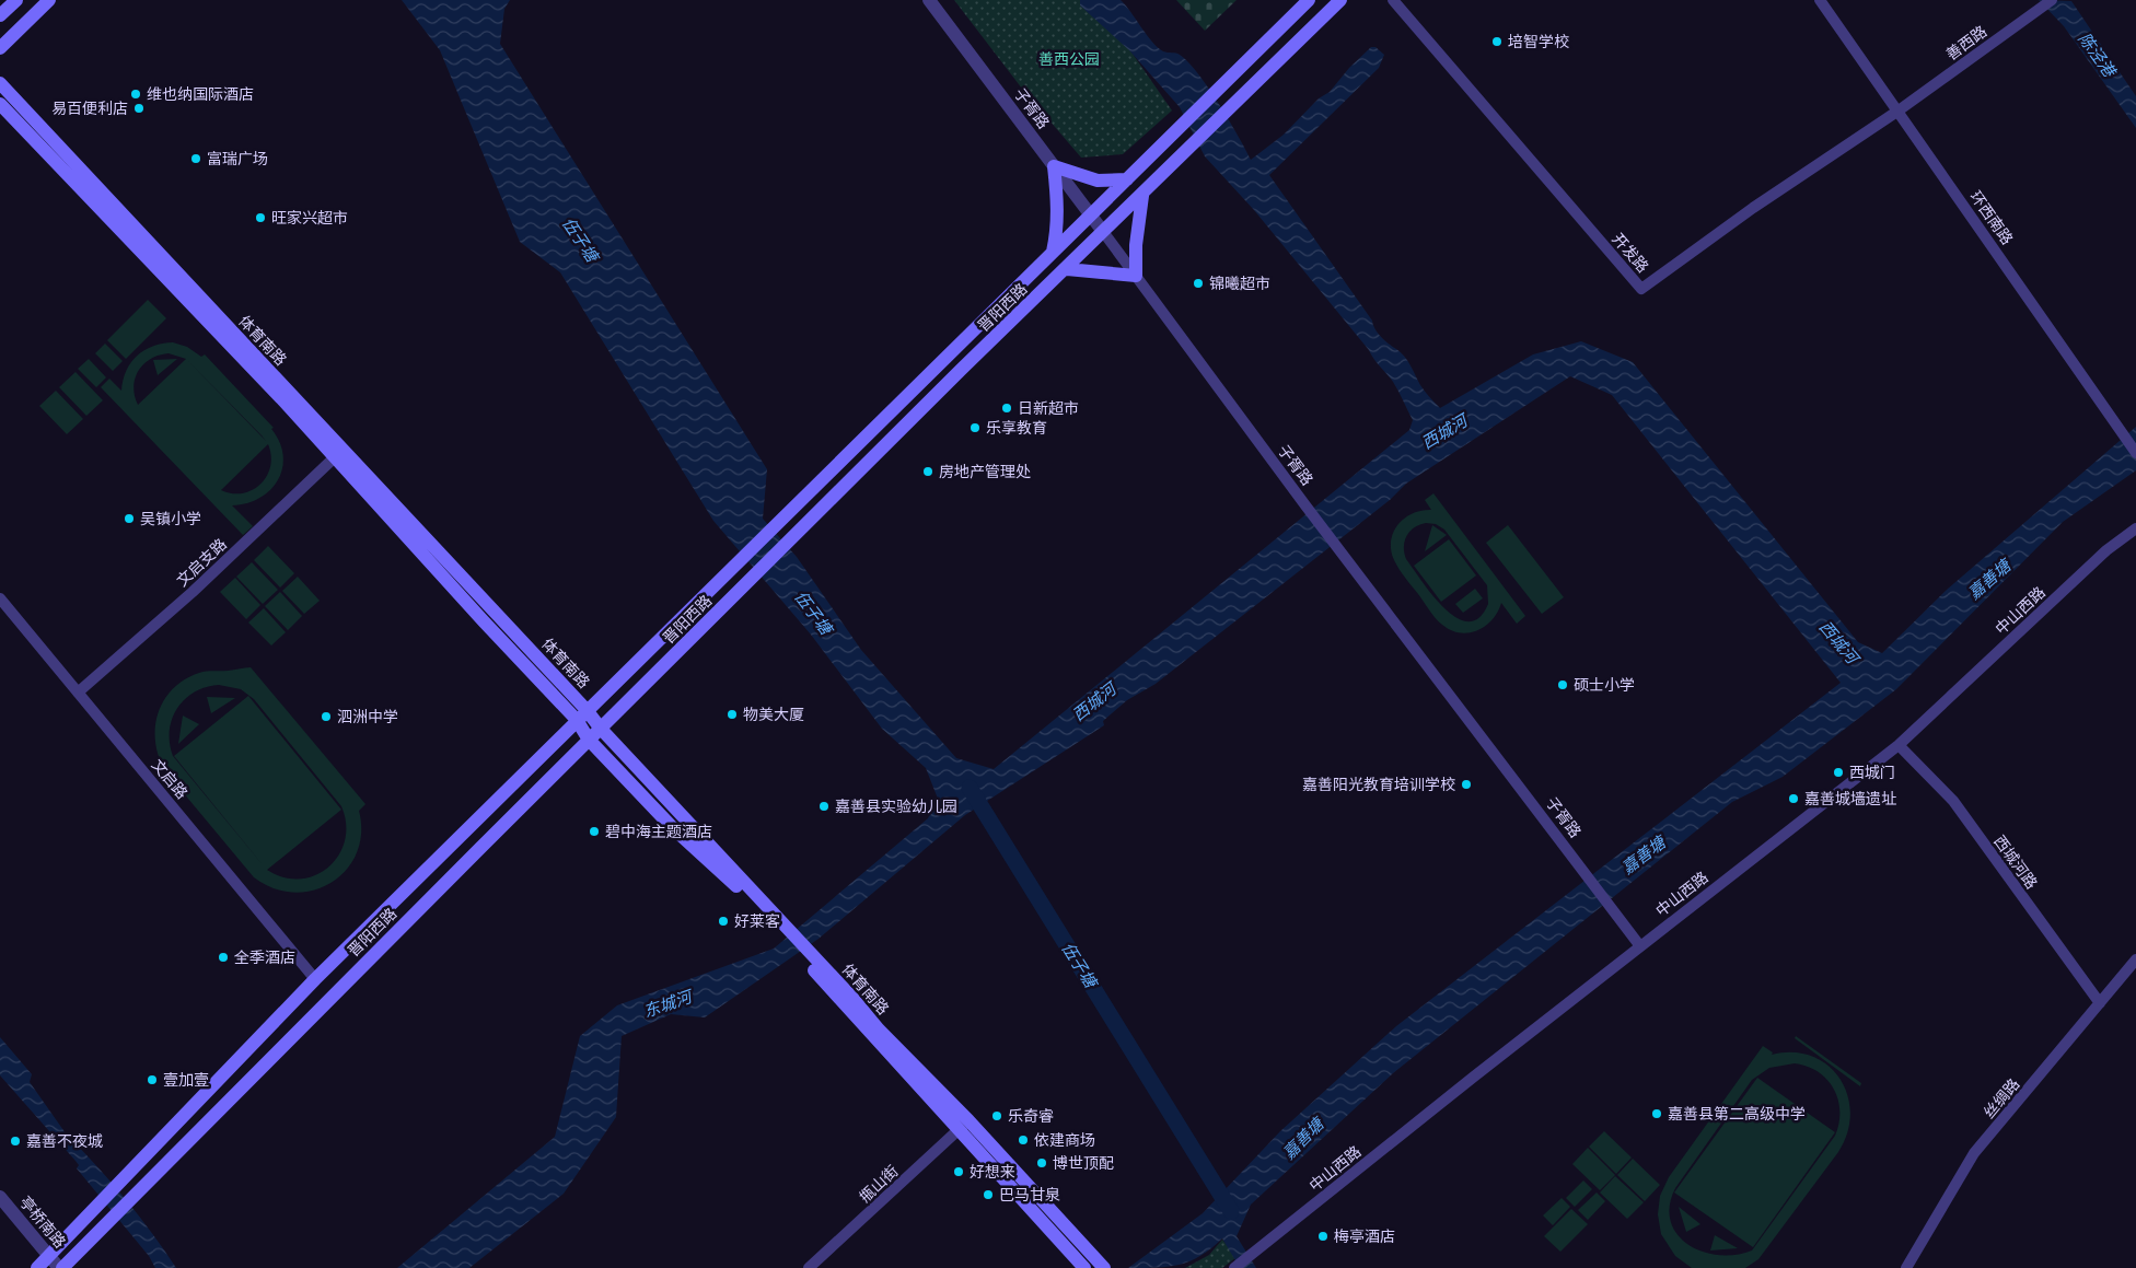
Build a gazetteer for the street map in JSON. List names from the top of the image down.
{
  "streets": {
    "main road": ["晋阳西路", "体育南路"],
    "street": [
      "善西路",
      "子胥路",
      "环西南路",
      "开发路",
      "文启支路",
      "中山西路",
      "文启路",
      "西城河路",
      "丝绸路",
      "甁山街",
      "亭桥南路"
    ]
  },
  "crossings": [
    ["善西路", "环西南路"],
    ["善西路", "开发路"],
    ["子胥路", "晋阳西路"],
    ["子胥路", "中山西路"],
    ["环西南路", "开发路"],
    ["晋阳西路", "体育南路"],
    ["晋阳西路", "文启路"],
    ["晋阳西路", "亭桥南路"],
    ["体育南路", "文启支路"],
    ["体育南路", "甁山街"],
    ["文启支路", "文启路"],
    ["中山西路", "西城河路"],
    ["西城河路", "丝绸路"]
  ],
  "water": [
    "陈泾港",
    "伍子塘",
    "西城河",
    "嘉善塘",
    "东城河"
  ],
  "parks": ["善西公园"],
  "places": [
    "培智学校",
    "维也纳国际酒店",
    "易百便利店",
    "富瑞广场",
    "旺家兴超市",
    "锦曦超市",
    "日新超市",
    "乐享教育",
    "房地产管理处",
    "吴镇小学",
    "硕士小学",
    "物美大厦",
    "泗洲中学",
    "西城门",
    "嘉善阳光教育培训学校",
    "嘉善城墙遗址",
    "嘉善县实验幼儿园",
    "碧中海主题酒店",
    "好莱客",
    "全季酒店",
    "壹加壹",
    "嘉善县第二高级中学",
    "乐奇睿",
    "依建商场",
    "嘉善不夜城",
    "博世顶配",
    "好想来",
    "巴马甘泉",
    "梅亭酒店"
  ]
}
